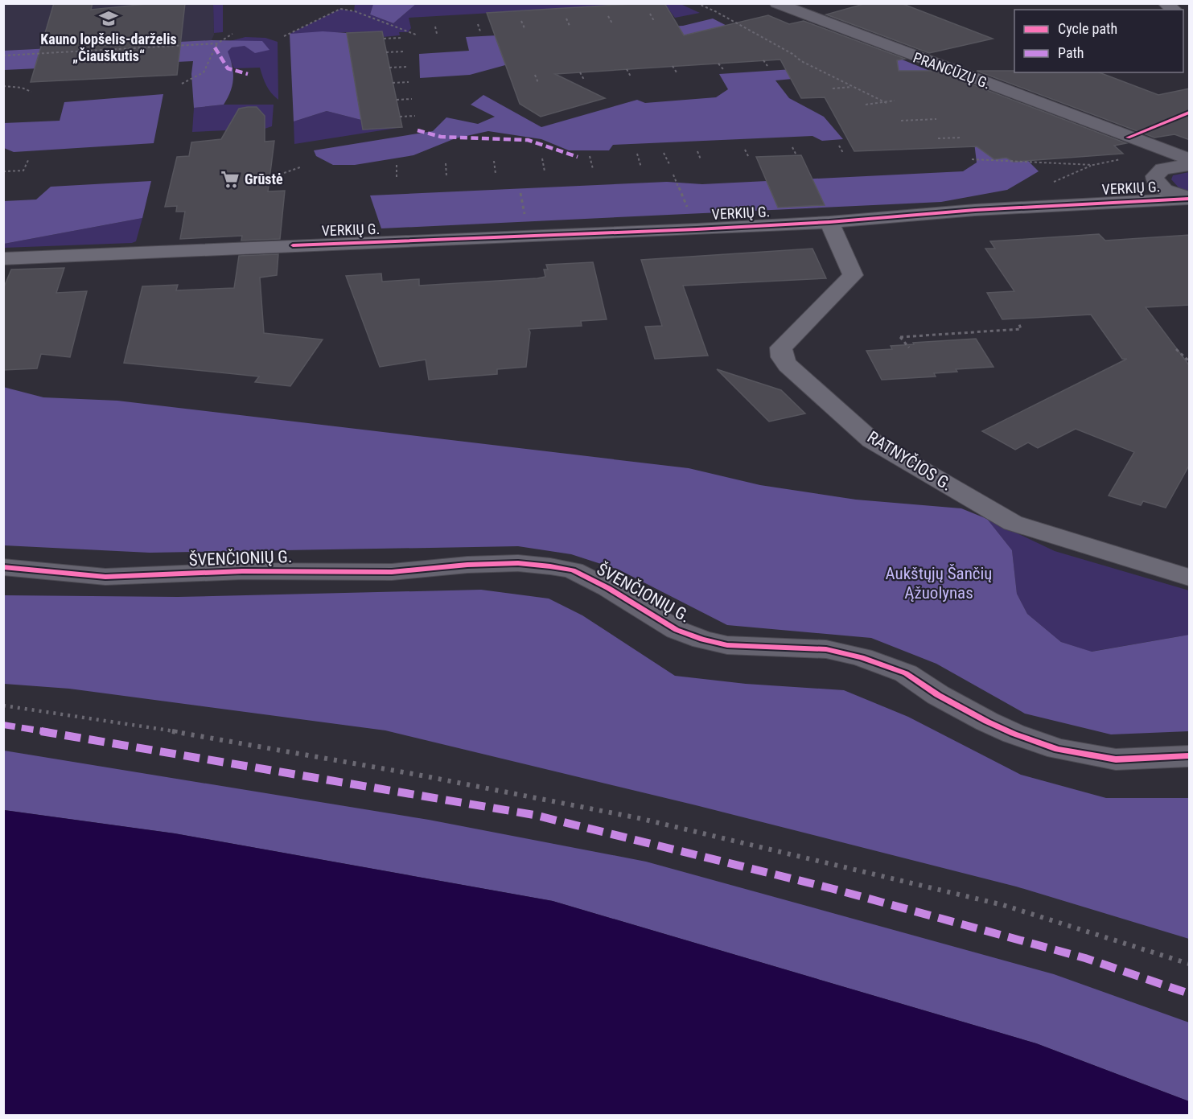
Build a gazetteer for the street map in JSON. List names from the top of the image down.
{
  "streets": {
    "street": [
      "PRANCŪZŲ G.",
      "VERKIŲ G.",
      "RATNYČIOS G.",
      "ŠVENČIONIŲ G."
    ]
  },
  "crossings": [
    ["PRANCŪZŲ G.", "VERKIŲ G."],
    ["VERKIŲ G.", "RATNYČIOS G."]
  ],
  "parks": ["Aukštųjų Šančių Ąžuolynas"],
  "places": {
    "school or university": ["Kauno lopšelis-darželis „Čiauškutis“"],
    "supermarket": ["Grūstė"]
  },
  "legend": ["Cycle path", "Path"]
}
